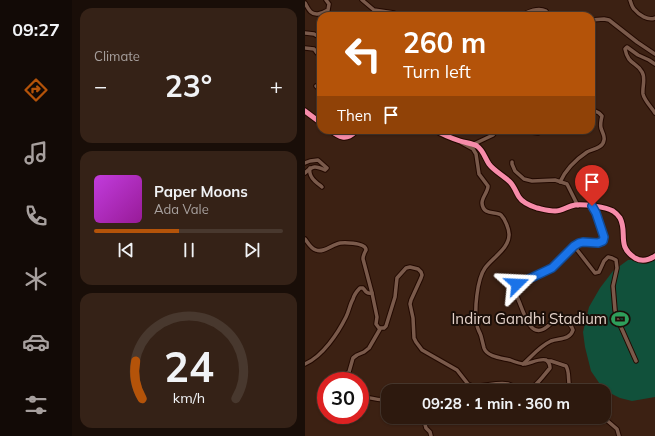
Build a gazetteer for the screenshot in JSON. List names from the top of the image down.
{
  "places": {
    "sports": ["Indira Gandhi Stadium"]
  },
  "page": {
    "tabs": "09:27",
    "tile": "Climate",
    "turn": ["260 m", "Turn left"],
    "heat": ["−", "23°", "+"],
    "then": "Then",
    "song": ["Paper Moons", "Ada Vale"],
    "limit": "30",
    "trip": "09:28 · 1 min · 360 m",
    "gauge": ["24", "km/h"]
  }
}
